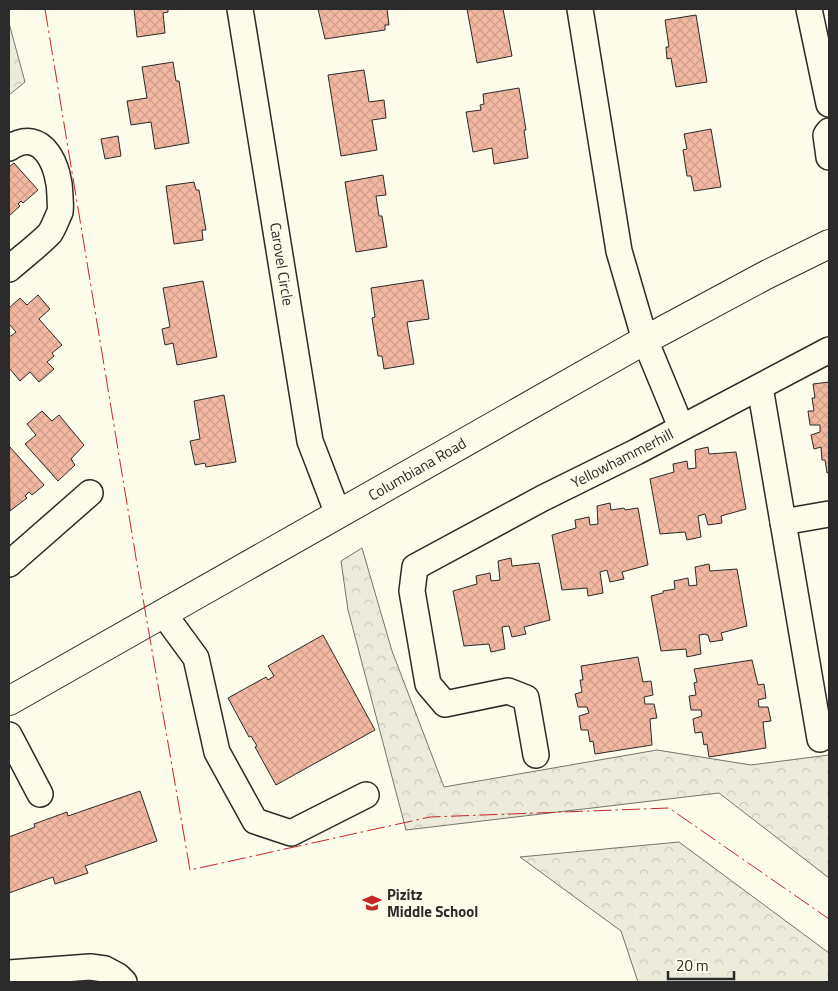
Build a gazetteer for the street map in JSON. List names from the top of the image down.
{
  "streets": {
    "main road": ["Columbiana Road"],
    "street": ["Carovel Circle", "Yellowhammerhill"]
  },
  "crossings": [
    ["Carovel Circle", "Columbiana Road"]
  ],
  "places": {
    "school or university": ["Pizitz Middle School"]
  },
  "scale_bar": "20 m"
}
